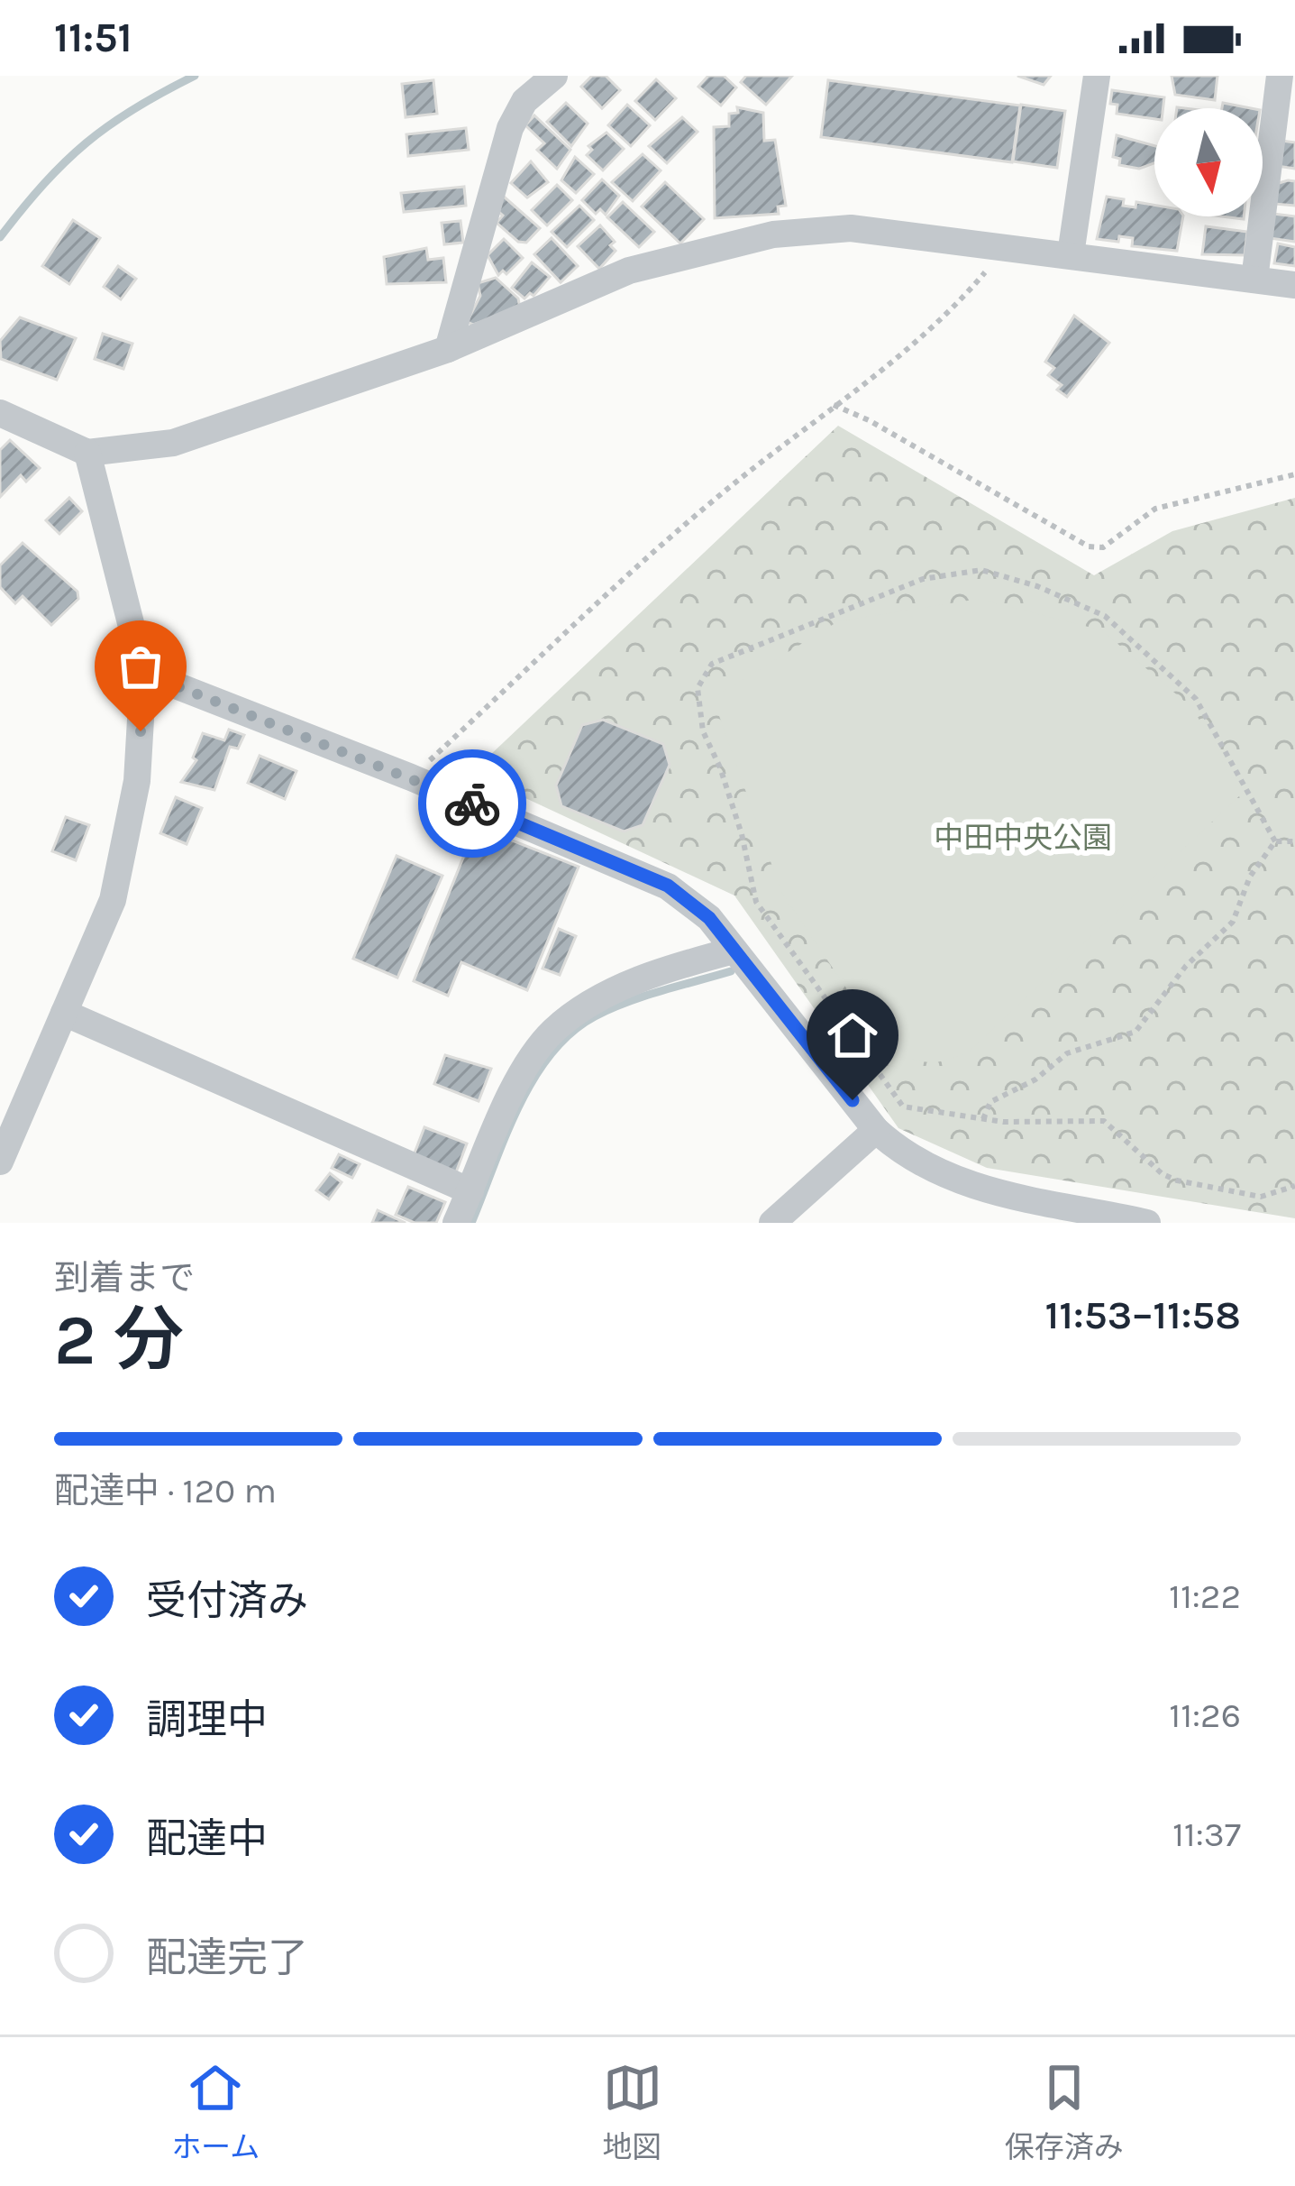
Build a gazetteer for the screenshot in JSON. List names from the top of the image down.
{
  "parks": ["中田中央公園"],
  "north": "bottom",
  "page": {
    "status": "11:51",
    "heading": ["2 分", "到着まで", "11:53–11:58"],
    "bar": "配達中 · 120 m",
    "list": [
      ["受付済み", "11:22"],
      ["調理中", "11:26"],
      ["配達中", "11:37"],
      "配達完了"
    ],
    "tabs": ["ホーム", "地図", "保存済み"]
  }
}
